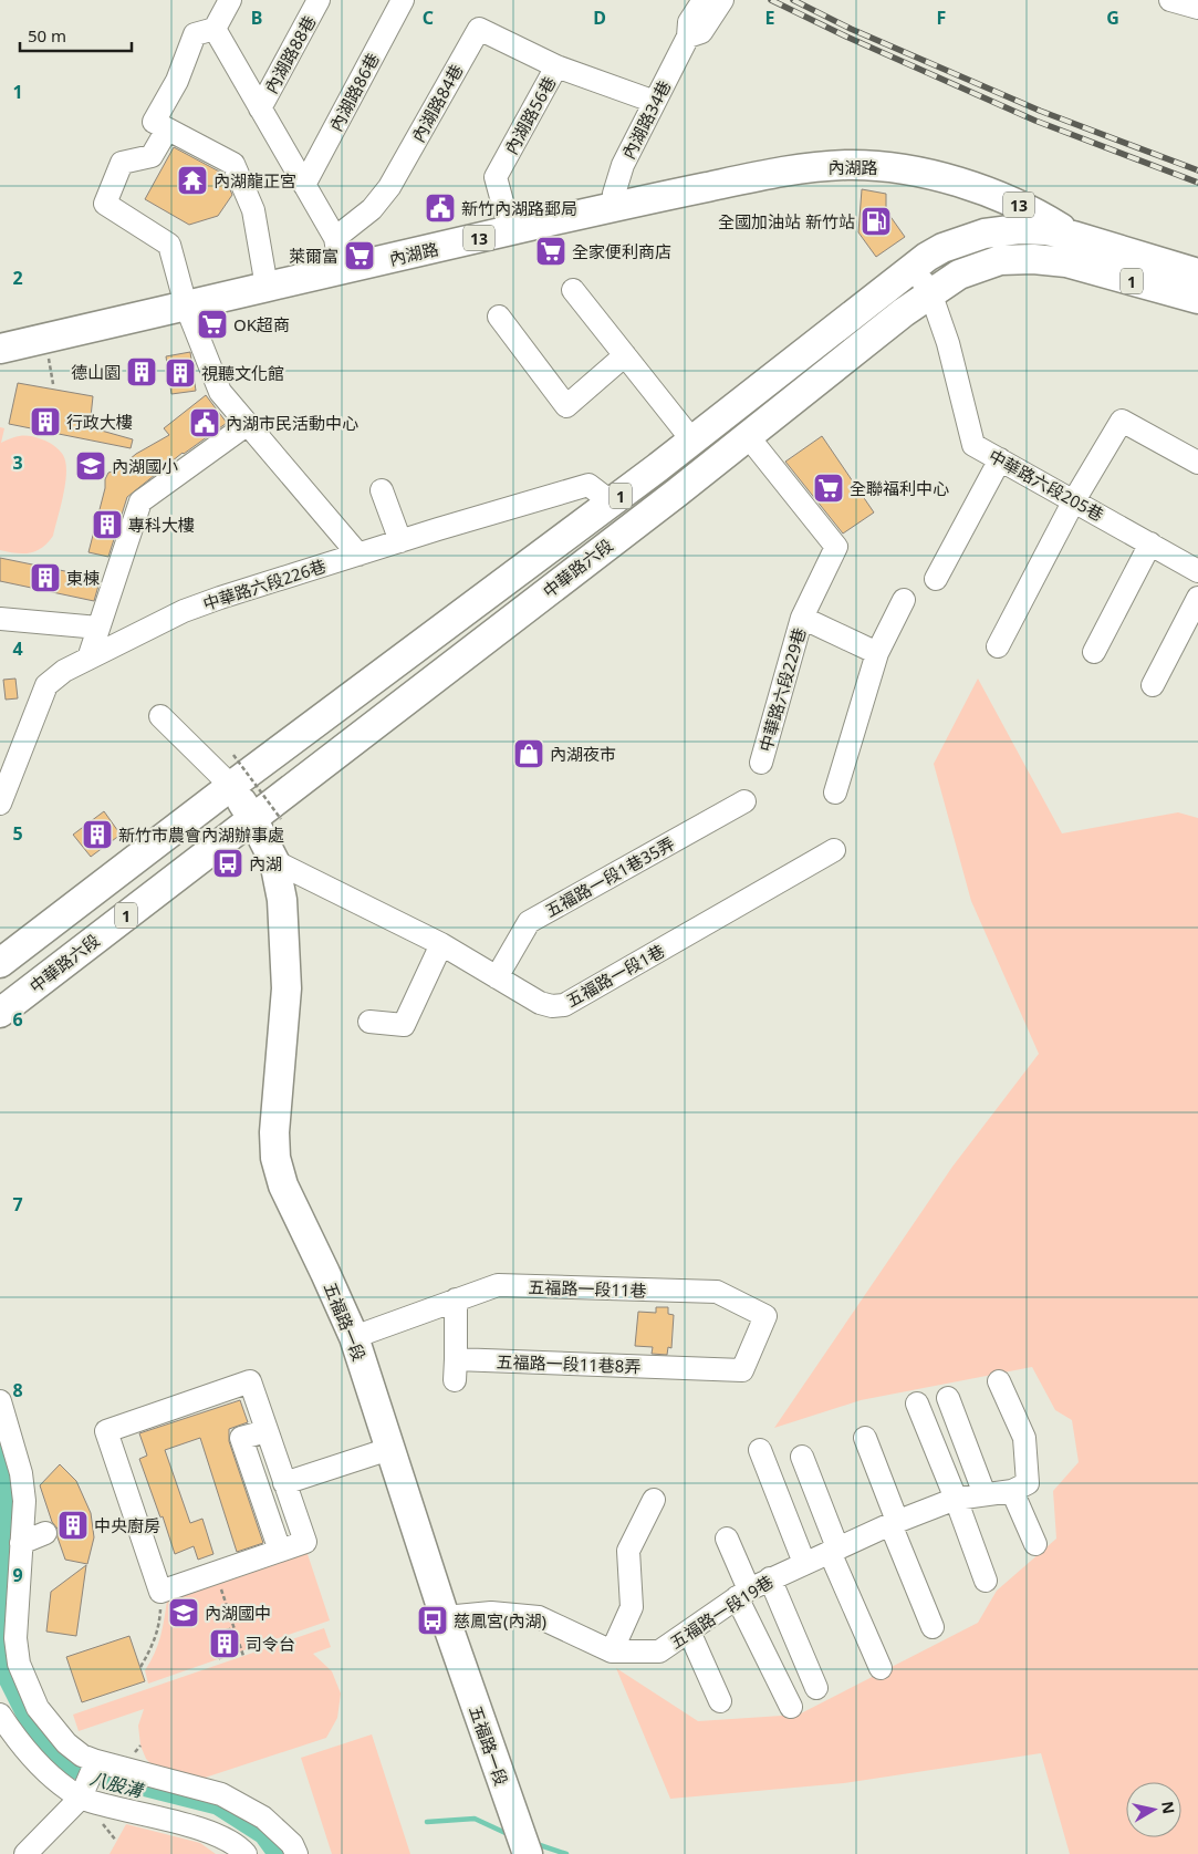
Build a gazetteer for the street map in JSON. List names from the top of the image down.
{
  "streets": {
    "main road": [
      "內湖路",
      "13",
      "1",
      "中華路六段",
      "五福路一段"
    ],
    "street": [
      "內湖路88巷",
      "內湖路86巷",
      "內湖路84巷",
      "內湖路56巷",
      "內湖路34巷",
      "中華路六段205巷",
      "中華路六段226巷",
      "中華路六段229巷",
      "五福路一段1巷35弄",
      "五福路一段1巷",
      "五福路一段11巷",
      "五福路一段11巷8弄",
      "五福路一段19巷"
    ]
  },
  "crossings": [
    ["內湖路84巷", "內湖路56巷"],
    ["內湖路56巷", "內湖路34巷"],
    ["內湖路56巷", "內湖路"],
    ["內湖路34巷", "內湖路"],
    ["內湖路", "中華路六段"],
    ["中華路六段205巷", "中華路六段"],
    ["中華路六段", "中華路六段226巷"],
    ["中華路六段", "中華路六段229巷"],
    ["中華路六段", "五福路一段"],
    ["五福路一段1巷35弄", "五福路一段1巷"],
    ["五福路一段1巷", "五福路一段"],
    ["五福路一段11巷", "五福路一段"],
    ["五福路一段11巷", "五福路一段11巷8弄"],
    ["五福路一段", "五福路一段19巷"]
  ],
  "water": ["八股溝"],
  "places": {
    "temple": ["內湖龍正宮"],
    "public building": ["新竹內湖路郵局", "內湖市民活動中心"],
    "fuel station": ["全國加油站 新竹站"],
    "supermarket": [
      "全家便利商店",
      "萊爾富",
      "OK超商",
      "全聯福利中心"
    ],
    "building": [
      "德山園",
      "視聽文化館",
      "行政大樓",
      "專科大樓",
      "東棟",
      "新竹市農會內湖辦事處",
      "中央廚房",
      "司令台"
    ],
    "school or university": ["內湖國小", "內湖國中"],
    "shop": ["內湖夜市"],
    "bus stop": ["內湖", "慈鳳宮(內湖)"]
  },
  "scale_bar": "50 m",
  "north": "right",
  "grid": {
    "columns": [
      "B",
      "C",
      "D",
      "E",
      "F",
      "G"
    ],
    "rows": [
      "1",
      "2",
      "3",
      "4",
      "5",
      "6",
      "7",
      "8",
      "9"
    ]
  }
}
